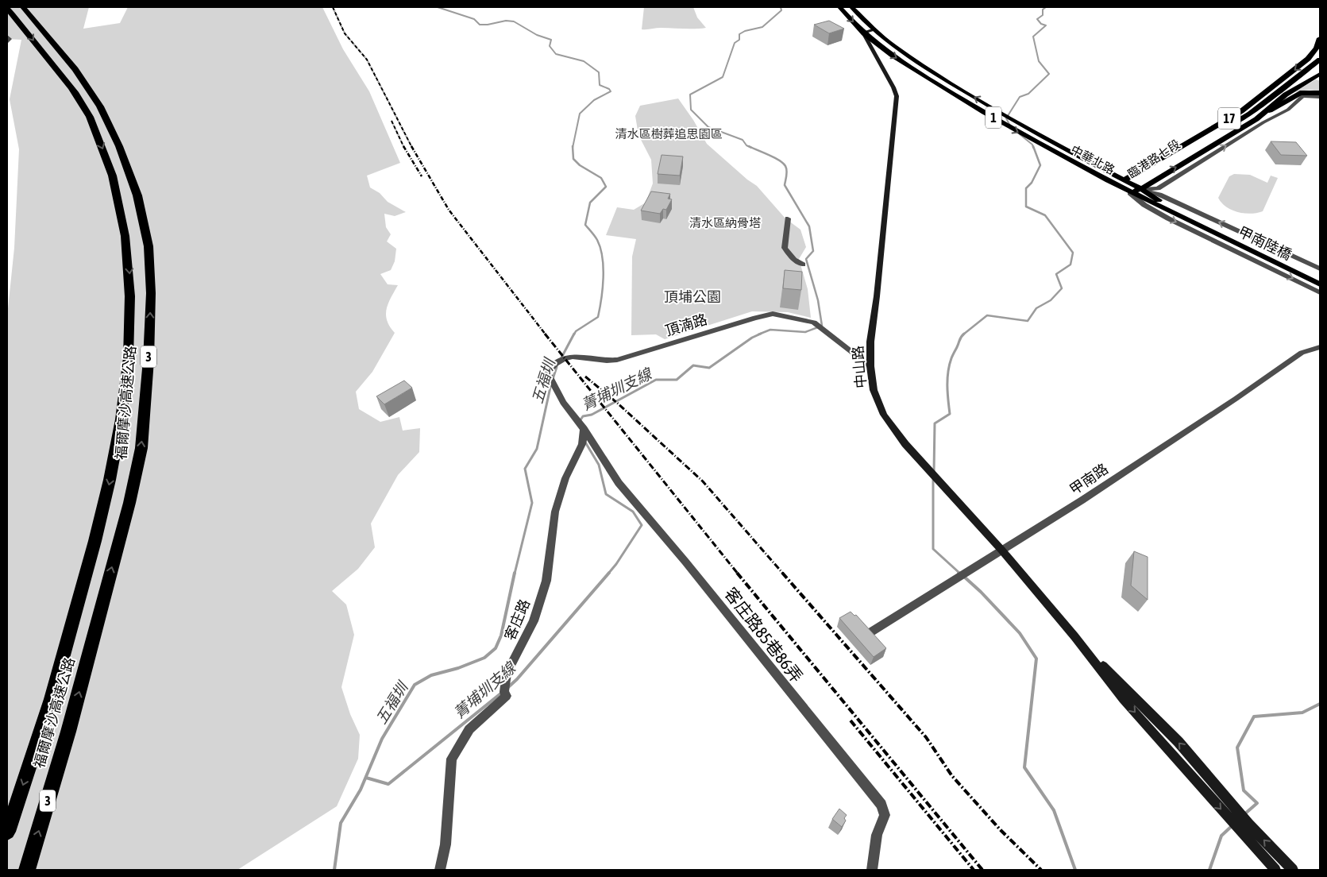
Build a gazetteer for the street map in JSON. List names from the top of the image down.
{
  "streets": {
    "highway": ["3", "福爾摩沙高速公路"],
    "main road": [
      "1",
      "17",
      "臨港路七段",
      "中華北路",
      "甲南陸橋",
      "中山路"
    ],
    "street": [
      "頂湳路",
      "甲南路",
      "客庄路",
      "客庄路85巷86弄"
    ]
  },
  "crossings": [
    ["1", "臨港路七段"],
    ["1", "中華北路"],
    ["1", "甲南陸橋"],
    ["臨港路七段", "中華北路"],
    ["中華北路", "中山路"],
    ["頂湳路", "中山路"],
    ["頂湳路", "客庄路"],
    ["頂湳路", "客庄路85巷86弄"],
    ["中山路", "甲南路"],
    ["客庄路", "客庄路85巷86弄"]
  ],
  "water": ["五福圳", "菁埔圳支線"],
  "parks": ["清水區樹葬追思園區", "清水區納骨塔", "頂埔公園"]
}
